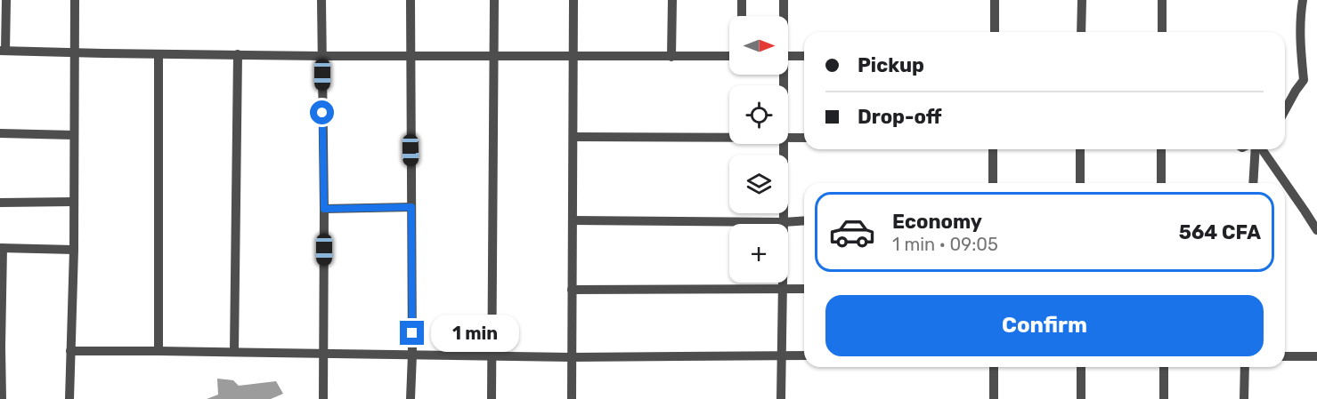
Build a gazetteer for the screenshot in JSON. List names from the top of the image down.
{
  "north": "right",
  "page": {
    "map_buttons": "+",
    "banner": ["Pickup", "Drop-off"],
    "list": [
      {
        "name": "Economy",
        "note": "1 min · 09:05",
        "value": "564 CFA"
      }
    ],
    "buttons": "Confirm",
    "bubble": "1 min"
  }
}
